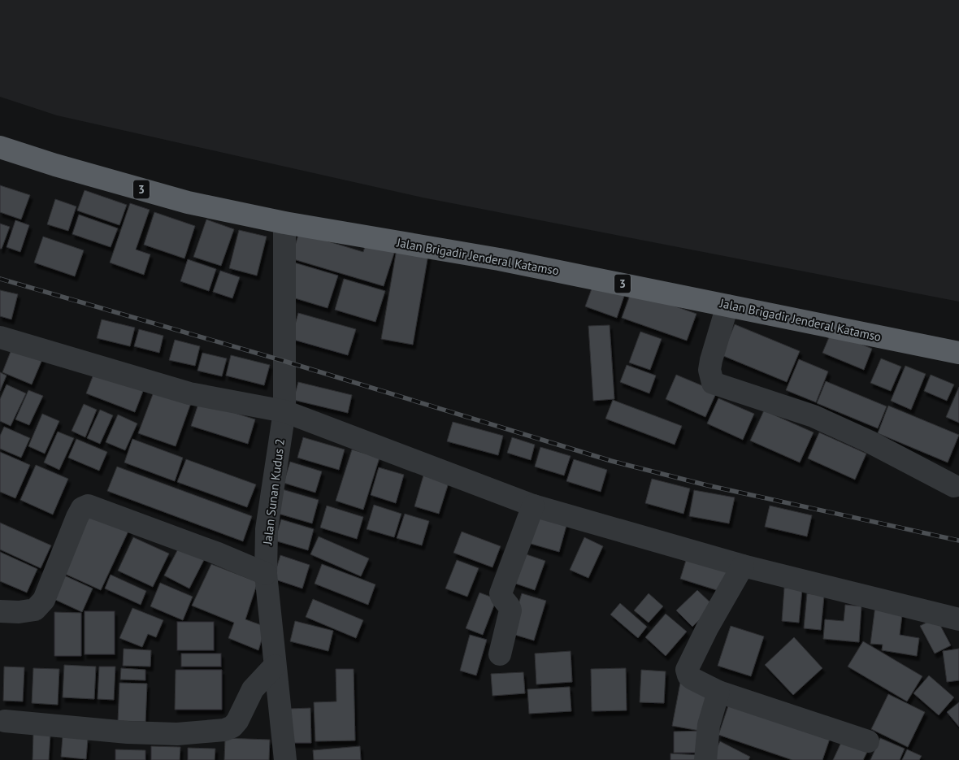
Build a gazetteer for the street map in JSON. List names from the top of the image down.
{
  "streets": {
    "highway": ["3", "Jalan Brigadir Jenderal Katamso"],
    "street": ["Jalan Sunan Kudus 2"]
  },
  "crossings": [
    ["Jalan Brigadir Jenderal Katamso", "Jalan Sunan Kudus 2"]
  ]
}
